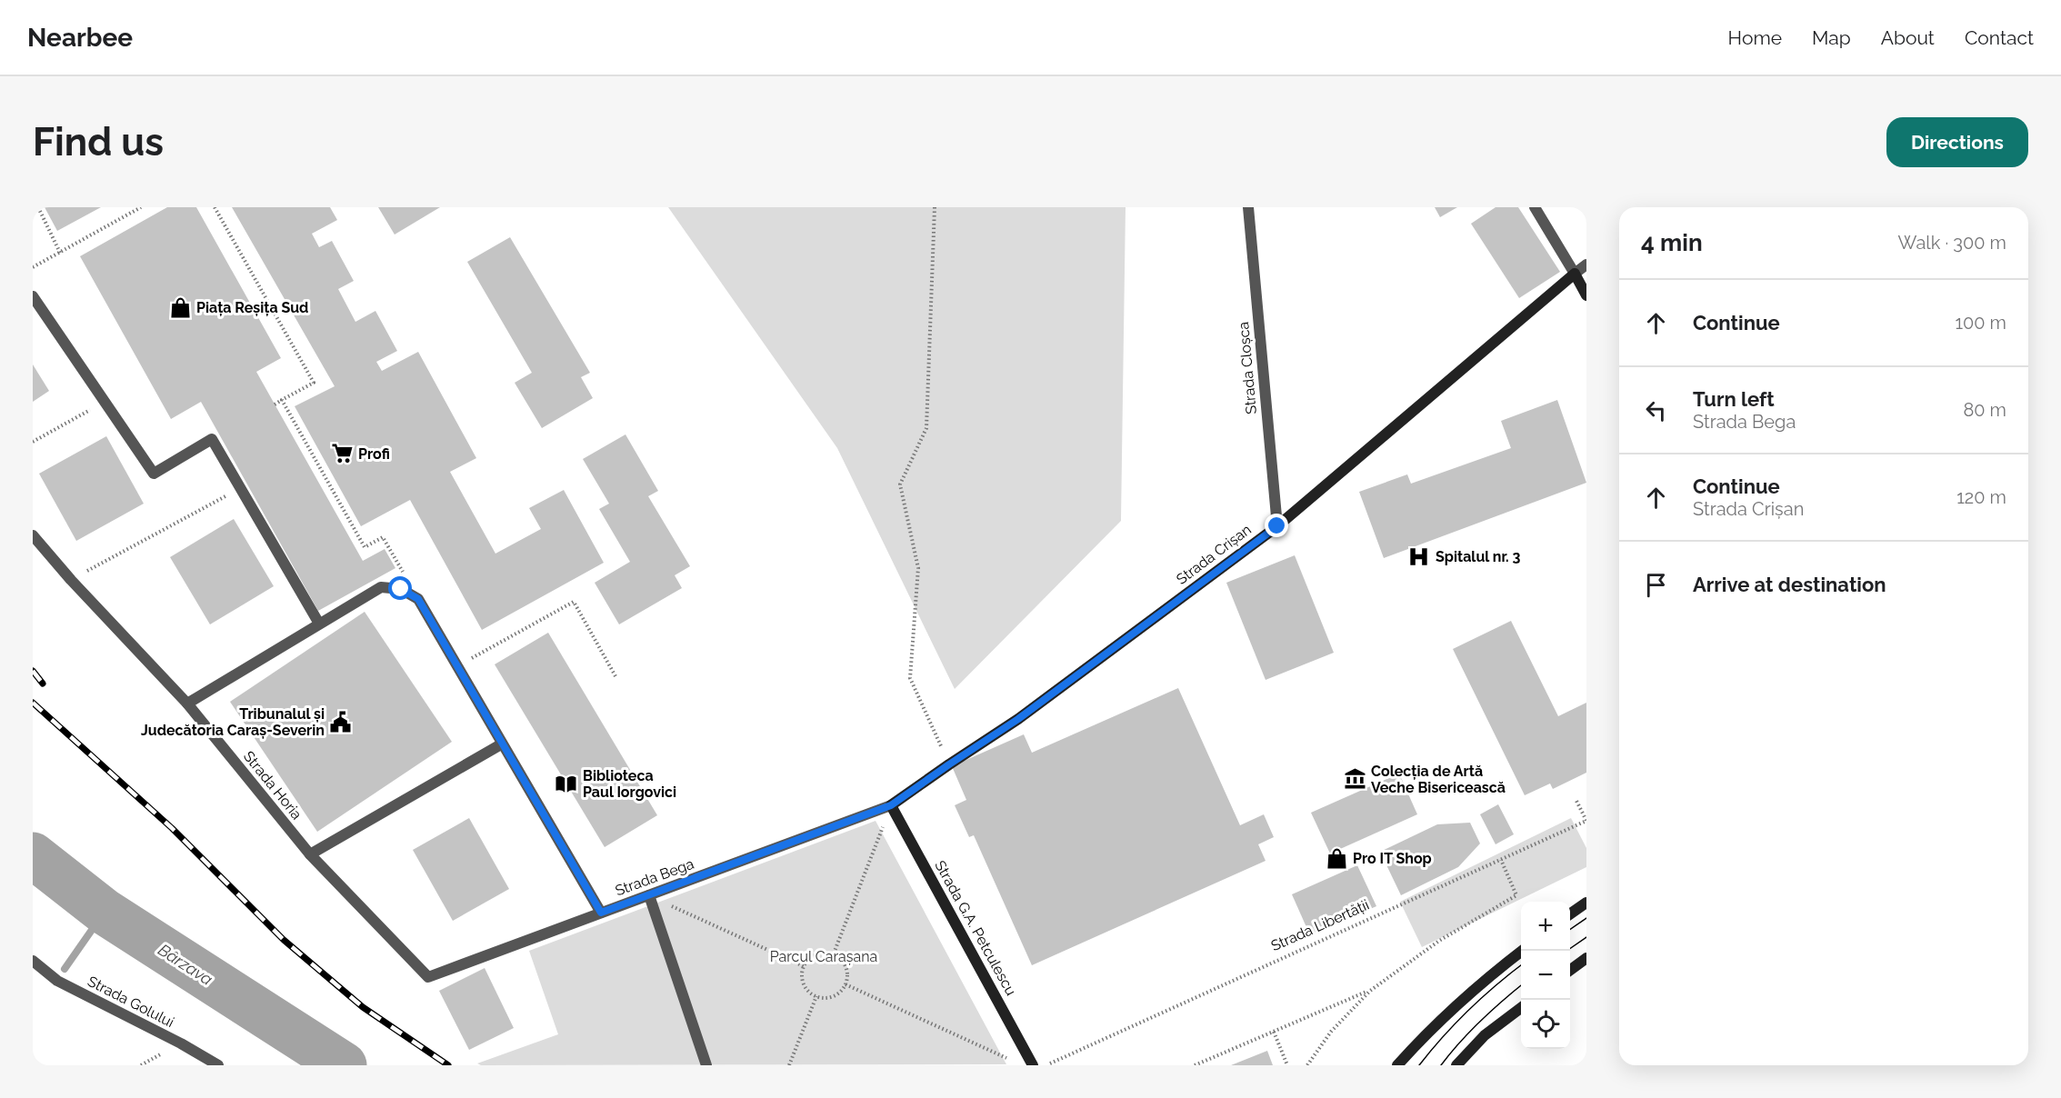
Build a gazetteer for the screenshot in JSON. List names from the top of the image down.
{
  "streets": {
    "street": [
      "Strada Cloșca",
      "Strada Crișan",
      "Strada Horia",
      "Strada Bega",
      "Strada G.A. Petculescu",
      "Strada Golului"
    ],
    "path": ["Strada Libertății"]
  },
  "crossings": [
    ["Strada Cloșca", "Strada Crișan"],
    ["Strada Crișan", "Strada Bega"],
    ["Strada Crișan", "Strada G.A. Petculescu"],
    ["Strada Horia", "Strada Bega"],
    ["Strada Bega", "Strada G.A. Petculescu"]
  ],
  "water": ["Bârzava"],
  "parks": ["Parcul Carașana"],
  "places": {
    "shop": ["Piața Reșița Sud", "Pro IT Shop"],
    "supermarket": ["Profi"],
    "hospital": ["Spitalul nr. 3"],
    "public building": ["Tribunalul și Judecătoria Caraș-Severin"],
    "museum": ["Colecția de Artă Veche Bisericească"],
    "library": ["Biblioteca Paul Iorgovici"]
  },
  "page": {
    "header": "Nearbee",
    "nav": [
      "Home",
      "Map",
      "About",
      "Contact"
    ],
    "buttons": "Directions",
    "title": "Find us",
    "heading": ["4 min", "Walk · 300 m"],
    "list": [
      ["Continue", "100 m"],
      ["Turn left", "Strada Bega", "80 m"],
      ["Continue", "Strada Crișan", "120 m"],
      "Arrive at destination"
    ],
    "map_buttons": ["+", "−"]
  }
}
